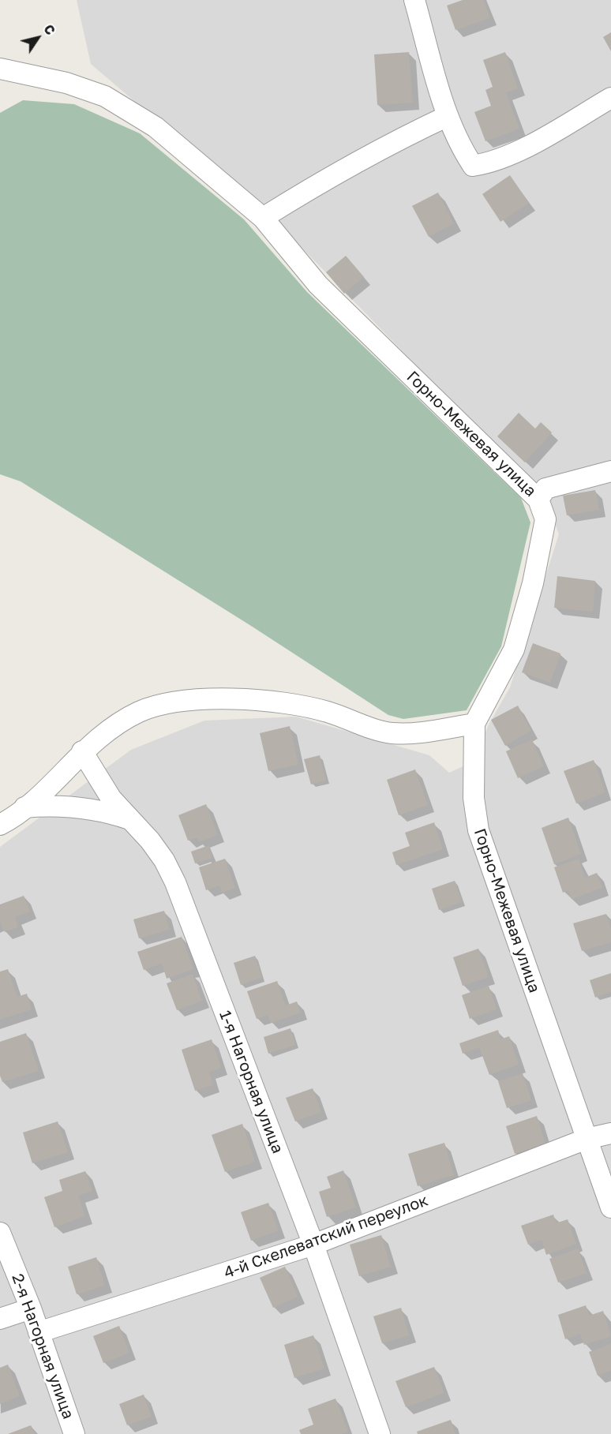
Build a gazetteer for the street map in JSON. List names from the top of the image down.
{
  "streets": {
    "street": [
      "Горно-Межевая улица",
      "1-я Нагорная улица",
      "4-й Скелеватский переулок",
      "2-я Нагорная улица"
    ]
  },
  "crossings": [
    ["Горно-Межевая улица", "4-й Скелеватский переулок"],
    ["1-я Нагорная улица", "4-й Скелеватский переулок"],
    ["4-й Скелеватский переулок", "2-я Нагорная улица"]
  ],
  "north": "top right"
}
